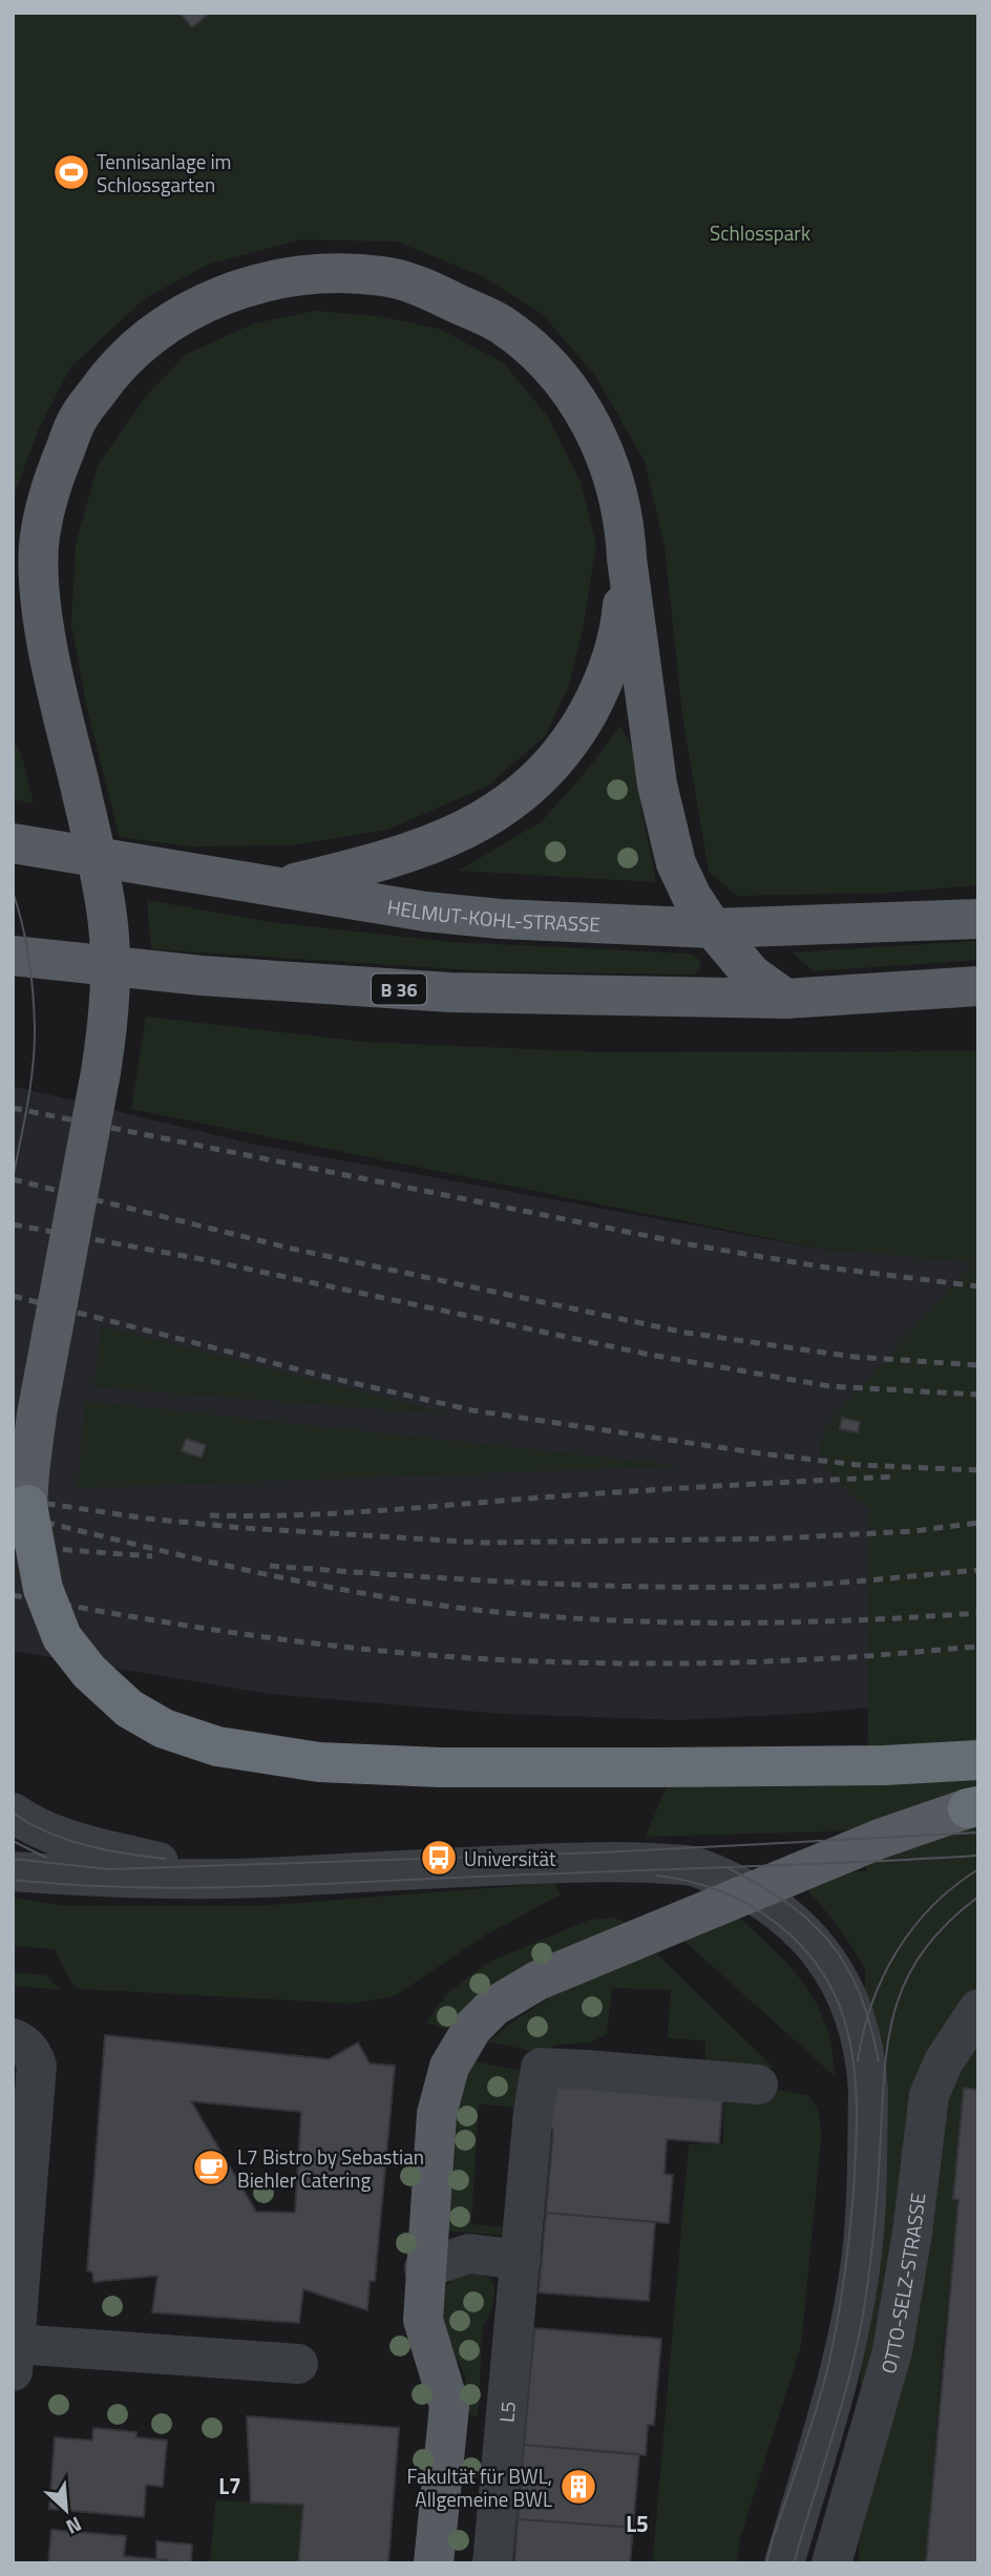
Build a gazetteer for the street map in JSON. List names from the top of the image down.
{
  "streets": {
    "main road": ["HELMUT-KOHL-STRASSE", "B 36"],
    "street": ["OTTO-SELZ-STRASSE", "L5"]
  },
  "districts": ["L7", "L5"],
  "parks": ["Schlosspark"],
  "places": {
    "sports": ["Tennisanlage im Schlossgarten"],
    "bus stop": ["Universität"],
    "cafe": ["L7 Bistro by Sebastian Biehler Catering"],
    "building": ["Fakultät für BWL, Allgemeine BWL"]
  },
  "north": "bottom right"
}
